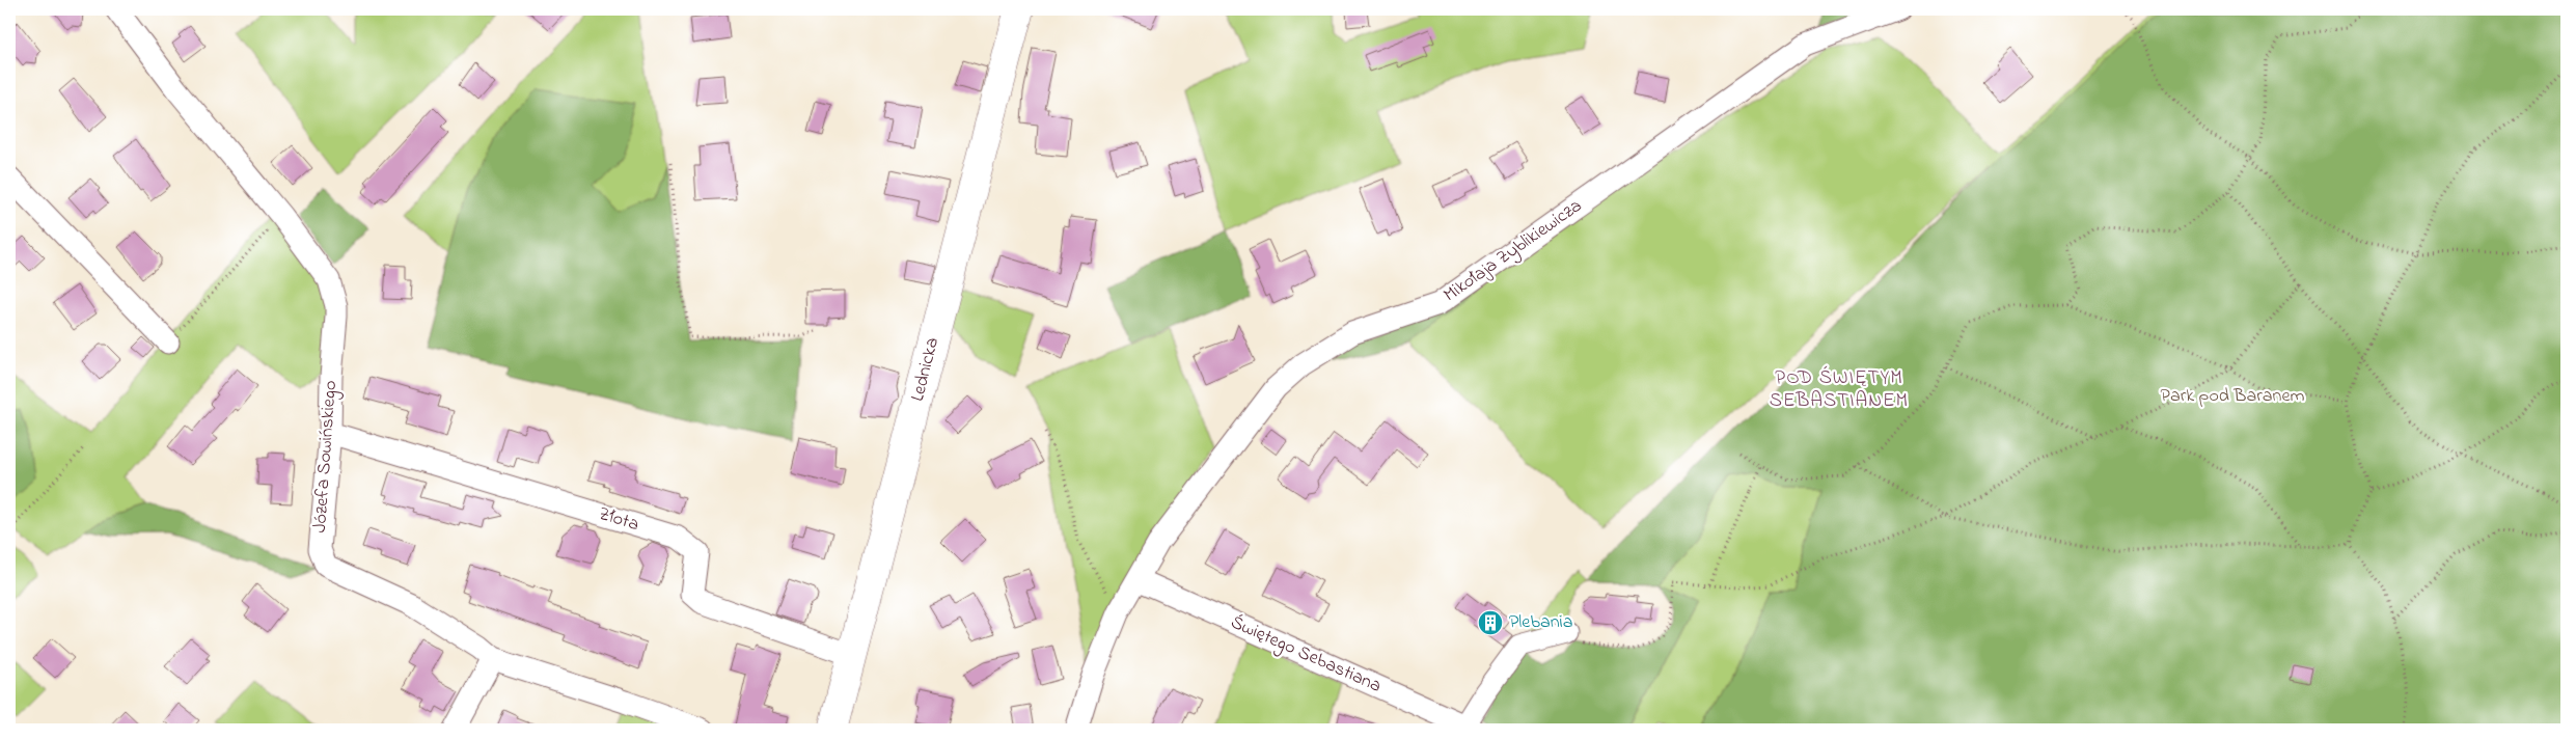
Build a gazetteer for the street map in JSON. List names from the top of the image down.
{
  "streets": {
    "main road": ["Lednicka"],
    "street": [
      "Mikołaja Zyblikiewicza",
      "Józefa Sowińskiego",
      "Złota",
      "Świętego Sebastiana"
    ]
  },
  "crossings": [
    ["Mikołaja Zyblikiewicza", "Świętego Sebastiana"],
    ["Lednicka", "Złota"],
    ["Józefa Sowińskiego", "Złota"]
  ],
  "districts": ["POD ŚWIĘTYM SEBASTIANEM"],
  "parks": ["Park pod Baranem"],
  "places": {
    "building": ["Plebania"]
  }
}
